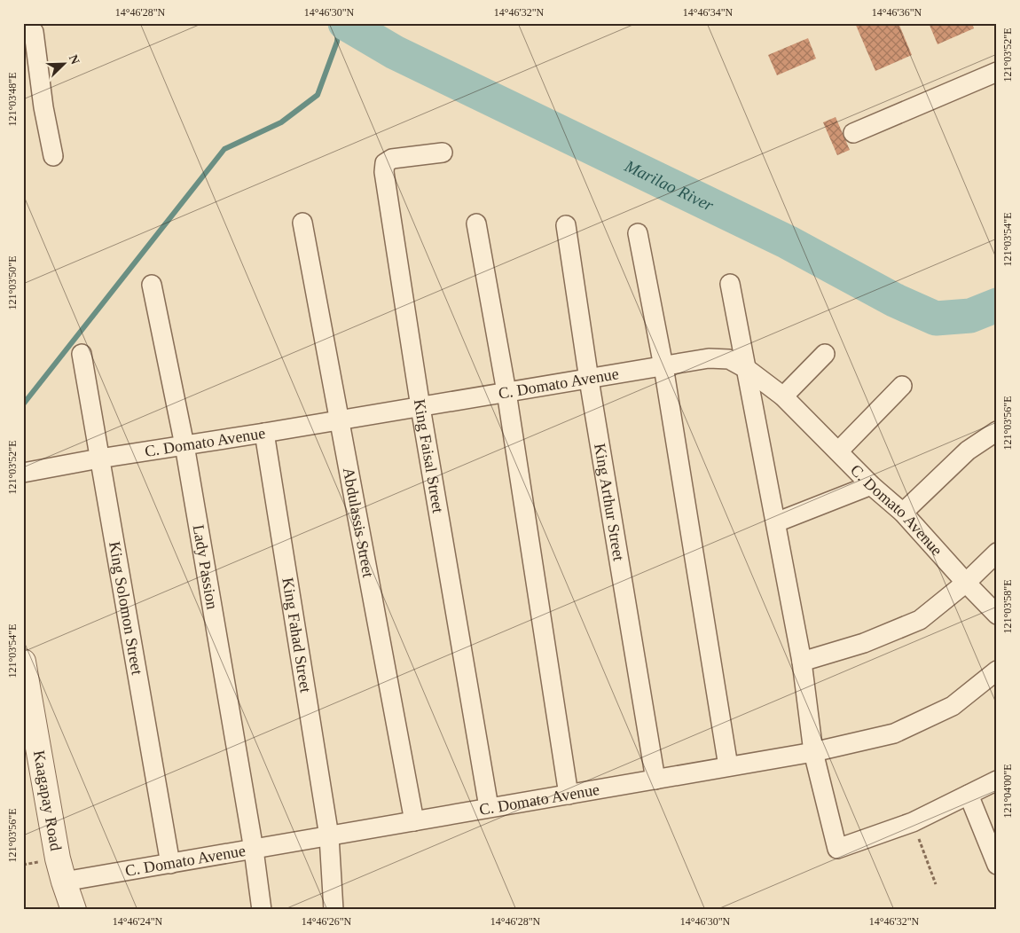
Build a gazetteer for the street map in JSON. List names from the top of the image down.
{
  "streets": {
    "street": [
      "C. Domato Avenue",
      "King Faisal Street",
      "King Arthur Street",
      "Abdulassis Street",
      "Lady Passion",
      "King Solomon Street",
      "King Fahad Street",
      "Kaagapay Road"
    ]
  },
  "crossings": [
    ["C. Domato Avenue", "King Faisal Street"],
    ["C. Domato Avenue", "King Arthur Street"],
    ["C. Domato Avenue", "Abdulassis Street"],
    ["C. Domato Avenue", "Lady Passion"],
    ["C. Domato Avenue", "King Solomon Street"],
    ["C. Domato Avenue", "King Fahad Street"],
    ["C. Domato Avenue", "Kaagapay Road"]
  ],
  "water": ["Marilao River"],
  "north": "top right",
  "coordinates": [
    "14°46'28\"N",
    "14°46'30\"N",
    "14°46'32\"N",
    "14°46'34\"N",
    "14°46'36\"N",
    "121°03'52\"E",
    "121°03'48\"E",
    "121°03'54\"E",
    "121°03'50\"E",
    "121°03'56\"E",
    "121°03'58\"E",
    "121°04'00\"E",
    "14°46'24\"N",
    "14°46'26\"N"
  ]
}
